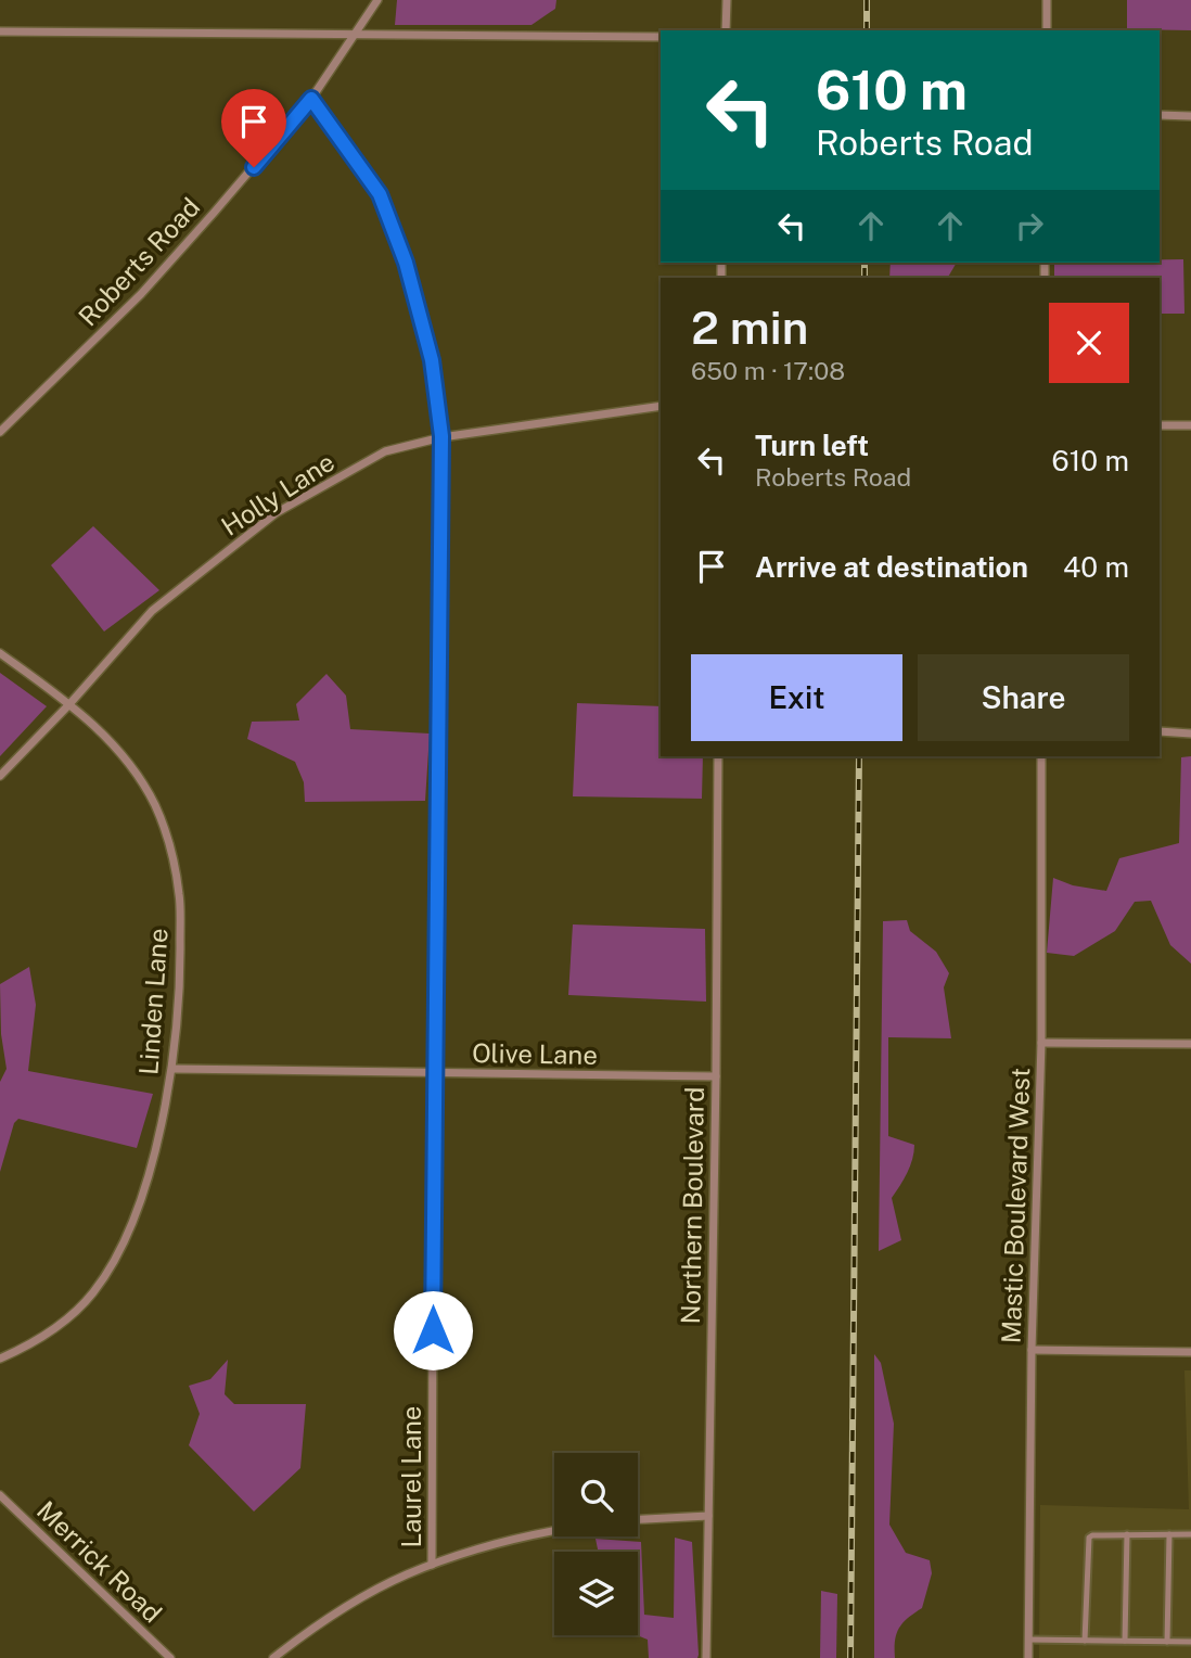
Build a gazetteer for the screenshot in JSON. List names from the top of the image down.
{
  "streets": {
    "street": [
      "Roberts Road",
      "Holly Lane",
      "Linden Lane",
      "Olive Lane",
      "Northern Boulevard",
      "Mastic Boulevard West",
      "Laurel Lane",
      "Merrick Road"
    ]
  },
  "crossings": [
    ["Roberts Road", "Laurel Lane"],
    ["Holly Lane", "Linden Lane"],
    ["Holly Lane", "Laurel Lane"],
    ["Linden Lane", "Olive Lane"],
    ["Olive Lane", "Northern Boulevard"],
    ["Olive Lane", "Laurel Lane"]
  ],
  "page": {
    "turn": ["610 m", "Roberts Road"],
    "heading": ["2 min", "650 m · 17:08"],
    "list": [
      {
        "name": "Turn left",
        "note": "Roberts Road",
        "value": "610 m"
      },
      {
        "name": "Arrive at destination",
        "value": "40 m"
      }
    ],
    "buttons": ["Exit", "Share"]
  }
}
